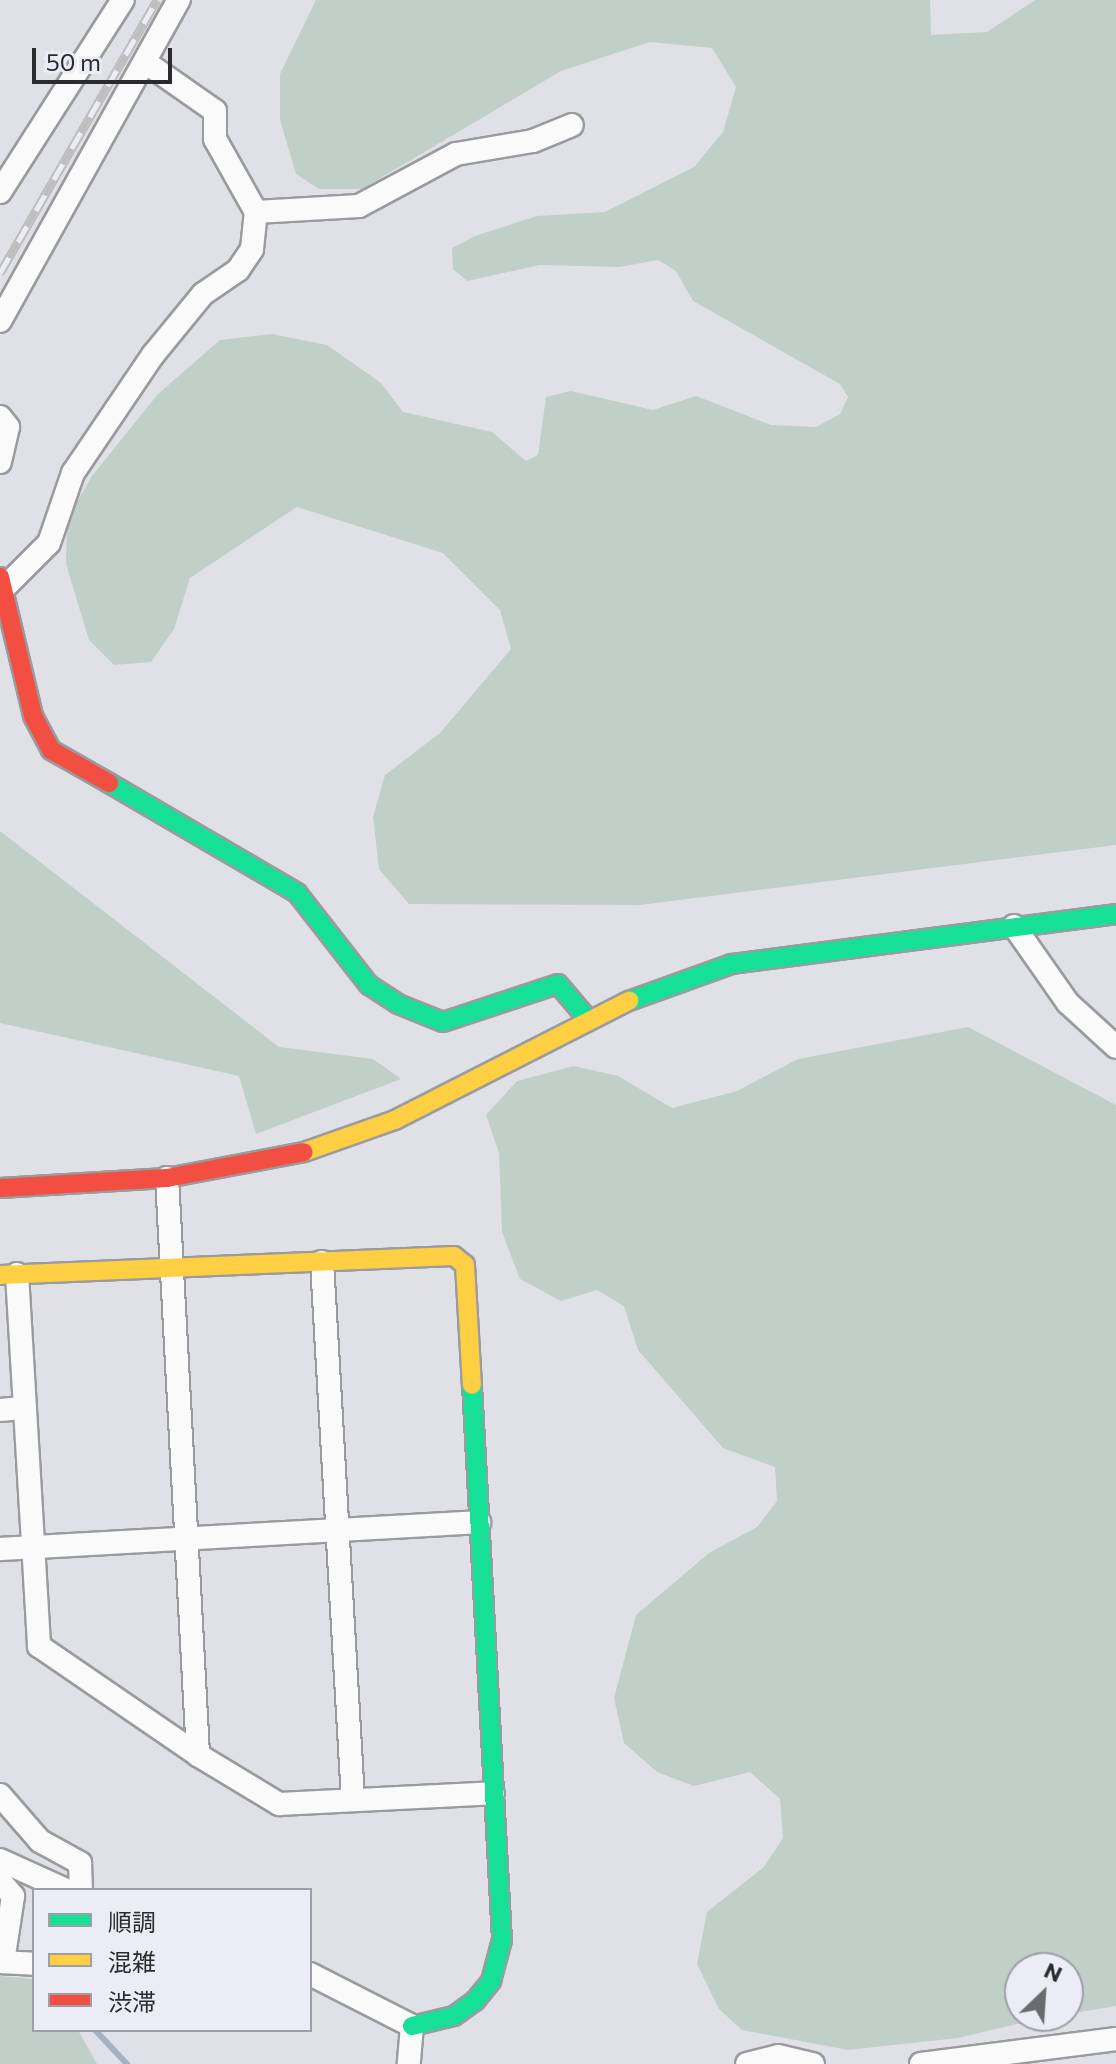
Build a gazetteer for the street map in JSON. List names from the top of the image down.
{
  "legend": ["順調", "混雑", "渋滞"],
  "scale_bar": "50 m",
  "north": "top right"
}
